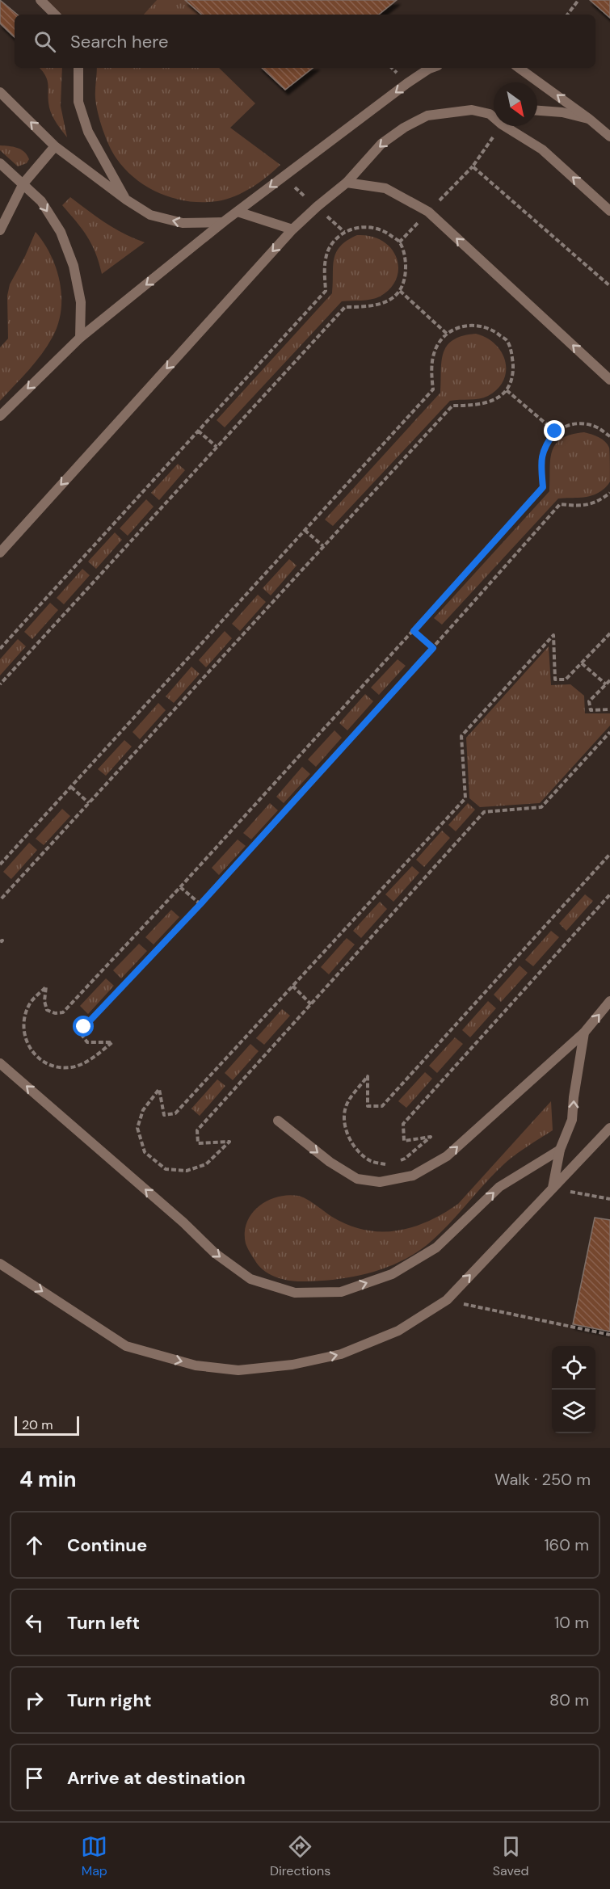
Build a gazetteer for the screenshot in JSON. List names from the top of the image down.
{
  "scale_bar": "20 m",
  "north": "bottom right",
  "page": {
    "search": "Search here",
    "scale": "20 m",
    "heading": ["4 min", "Walk · 250 m"],
    "list": [
      ["Continue", "160 m"],
      ["Turn left", "10 m"],
      ["Turn right", "80 m"],
      "Arrive at destination"
    ],
    "nav": ["Map", "Directions", "Saved"]
  }
}
